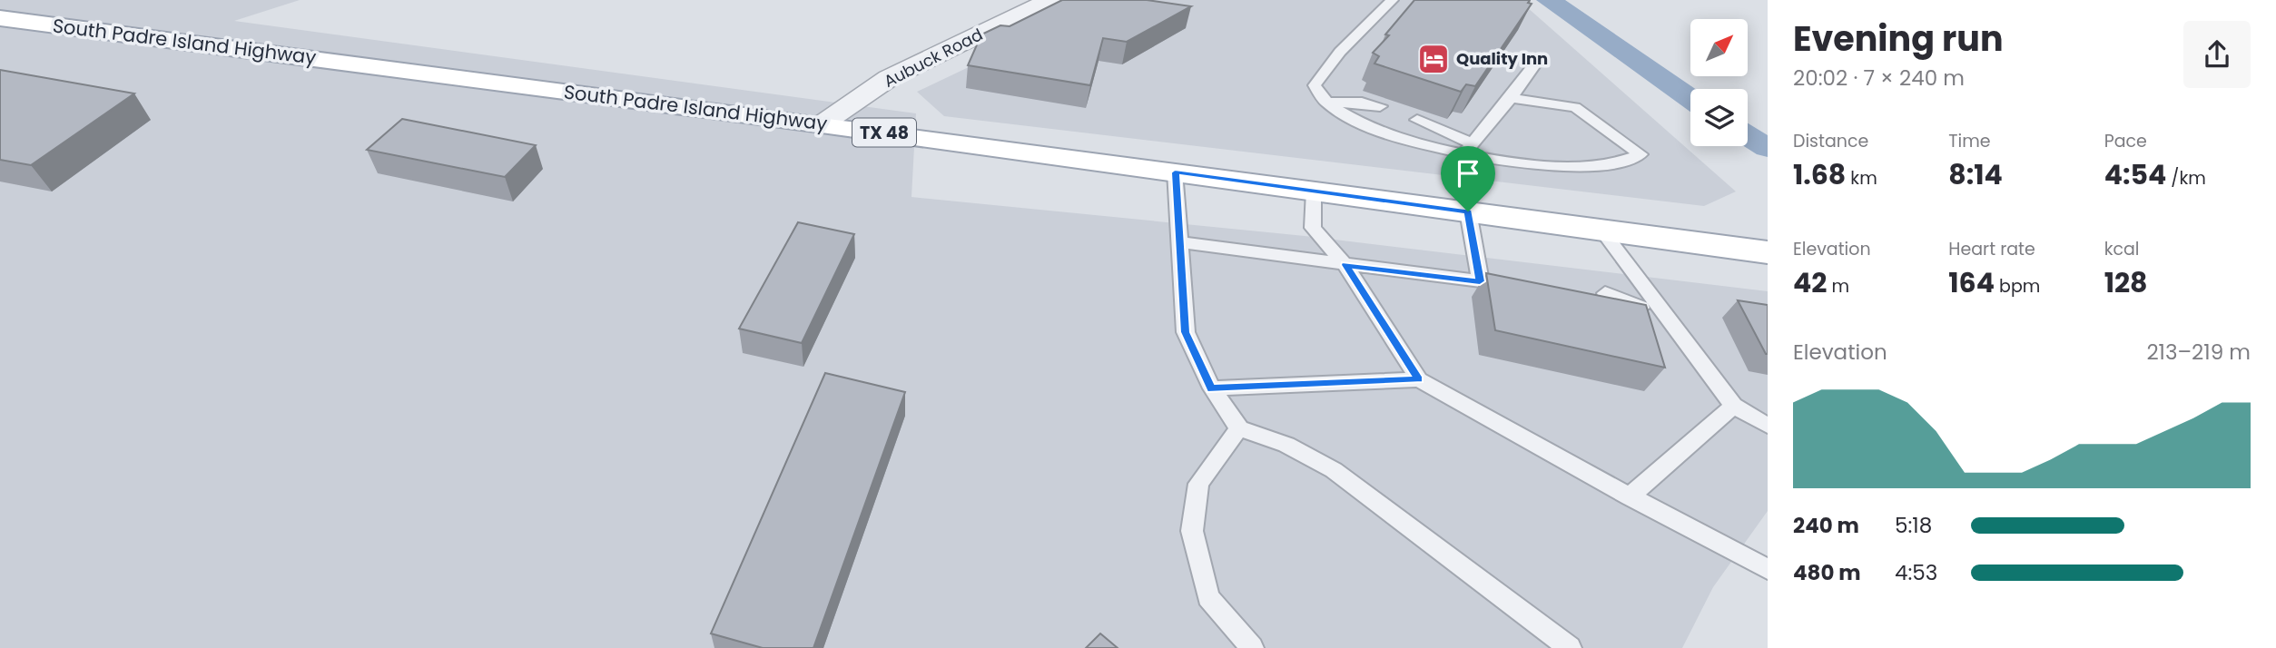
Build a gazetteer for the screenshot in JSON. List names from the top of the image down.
{
  "streets": {
    "main road": ["South Padre Island Highway", "TX 48"],
    "street": ["Aubuck Road"]
  },
  "crossings": [
    ["South Padre Island Highway", "Aubuck Road"]
  ],
  "places": {
    "hotel": ["Quality Inn"]
  },
  "north": "top right",
  "page": {
    "heading": ["Evening run", "20:02 · 7 × 240 m"],
    "stats": [
      ["Distance", "1.68 km"],
      ["Time", "8:14"],
      ["Pace", "4:54 /km"],
      ["Elevation", "42 m"],
      ["Heart rate", "164 bpm"],
      ["kcal", "128"]
    ],
    "chart": ["Elevation", "213–219 m"],
    "list": [
      {
        "name": "240 m",
        "note": "5:18"
      },
      {
        "name": "480 m",
        "note": "4:53"
      }
    ]
  }
}
